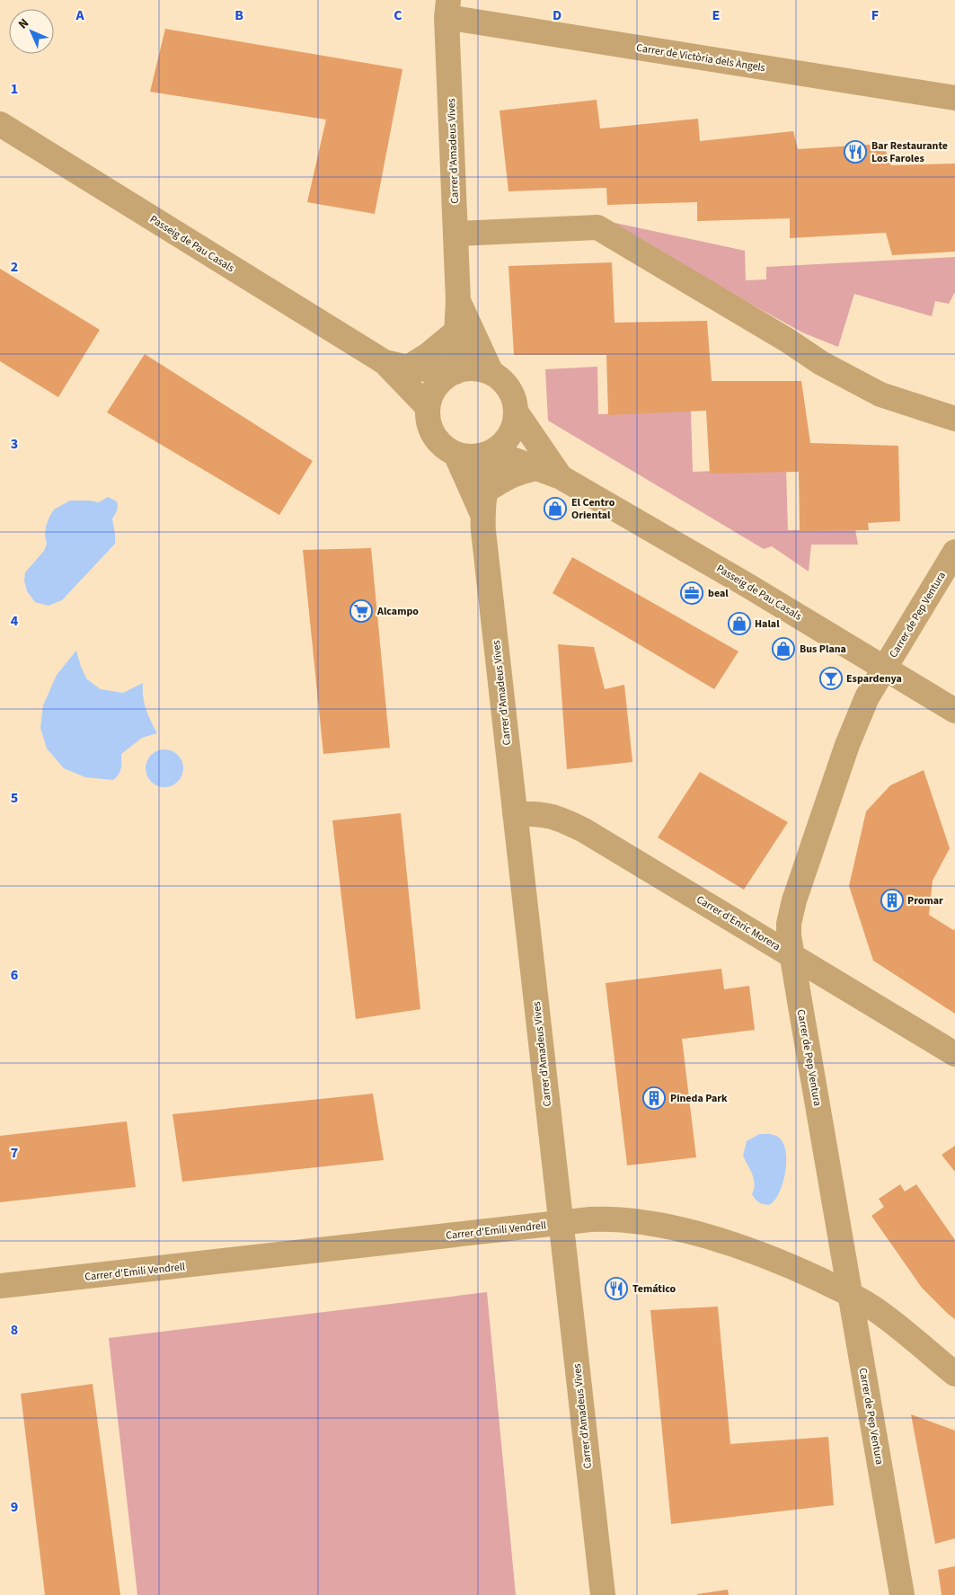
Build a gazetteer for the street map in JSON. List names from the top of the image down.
{
  "streets": {
    "street": [
      "Carrer de Victòria dels Àngels",
      "Carrer d'Amadeus Vives",
      "Passeig de Pau Casals",
      "Carrer de Pep Ventura",
      "Carrer d'Enric Morera",
      "Carrer d'Emili Vendrell"
    ]
  },
  "crossings": [
    ["Carrer de Victòria dels Àngels", "Carrer d'Amadeus Vives"],
    ["Carrer d'Amadeus Vives", "Passeig de Pau Casals"],
    ["Carrer d'Amadeus Vives", "Carrer d'Enric Morera"],
    ["Carrer d'Amadeus Vives", "Carrer d'Emili Vendrell"],
    ["Passeig de Pau Casals", "Carrer de Pep Ventura"],
    ["Carrer de Pep Ventura", "Carrer d'Enric Morera"],
    ["Carrer de Pep Ventura", "Carrer d'Emili Vendrell"]
  ],
  "places": {
    "restaurant": ["Bar Restaurante Los Faroles", "Temático"],
    "shop": ["El Centro Oriental", "Halal", "Bus Plana"],
    "office": ["beal"],
    "supermarket": ["Alcampo"],
    "bar": ["Espardenya"],
    "building": ["Promar", "Pineda Park"]
  },
  "north": "top left",
  "grid": {
    "columns": [
      "A",
      "B",
      "C",
      "D",
      "E",
      "F"
    ],
    "rows": [
      "1",
      "2",
      "3",
      "4",
      "5",
      "6",
      "7",
      "8",
      "9"
    ]
  }
}
